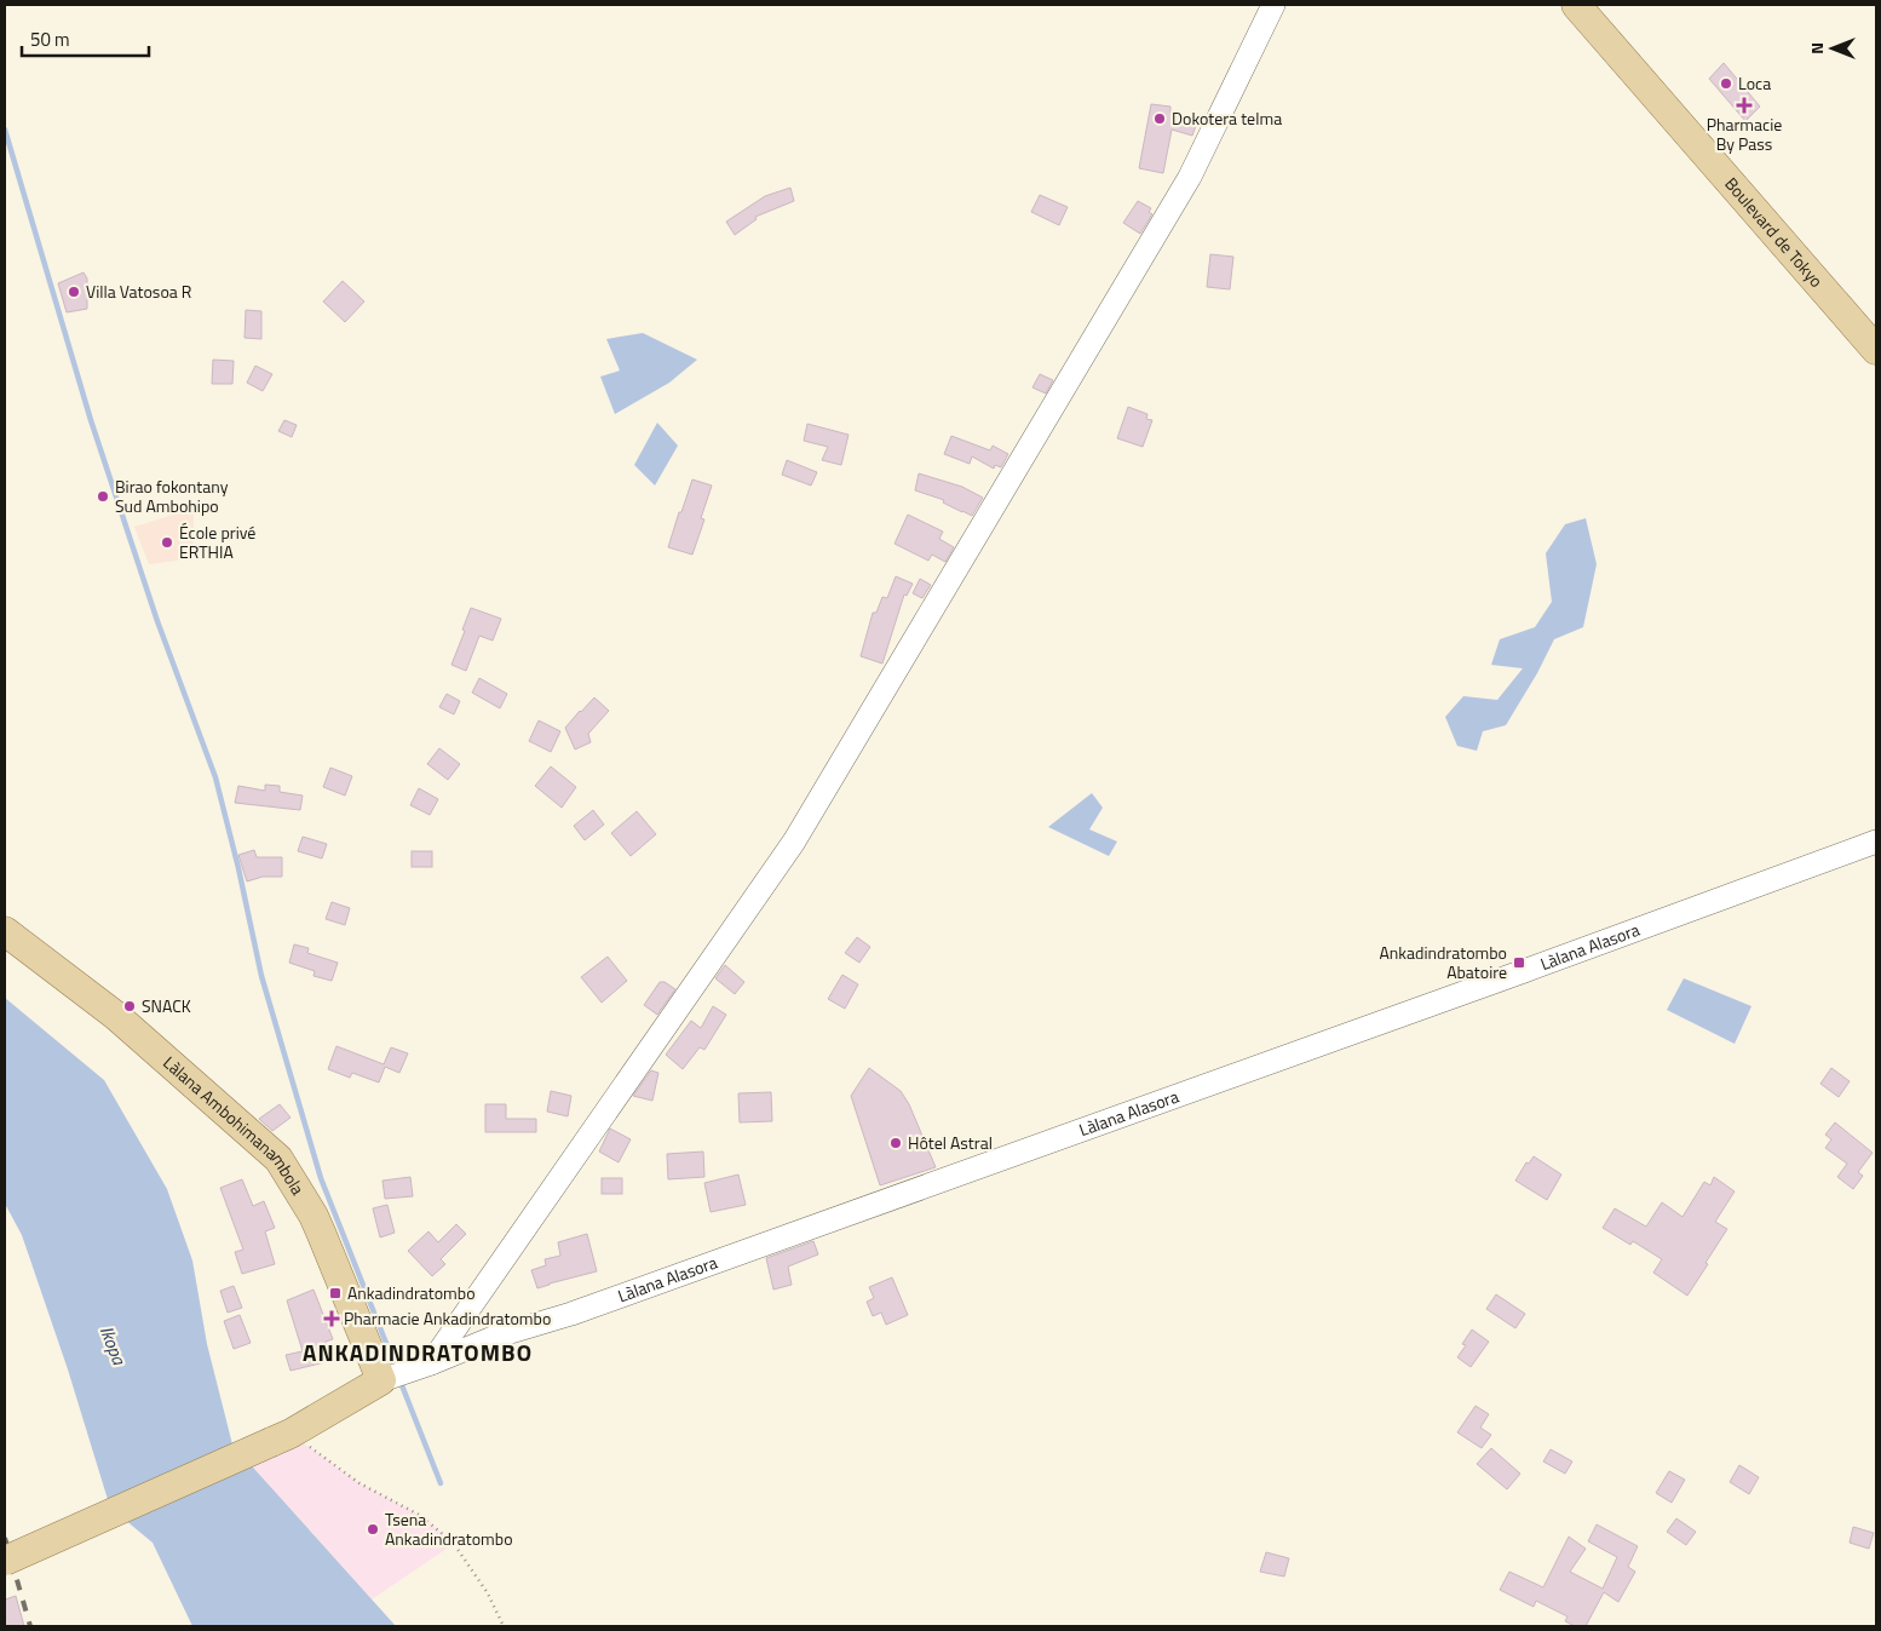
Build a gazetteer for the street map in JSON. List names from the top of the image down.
{
  "streets": {
    "main road": ["Boulevard de Tokyo", "Làlana Ambohimanambola"],
    "street": ["Làlana Alasora"]
  },
  "crossings": [
    ["Làlana Alasora", "Làlana Ambohimanambola"]
  ],
  "districts": ["ANKADINDRATOMBO"],
  "water": ["Ikopa"],
  "places": {
    "other": [
      "Loca",
      "Dokotera telma",
      "Villa Vatosoa R",
      "Birao fokontany Sud Ambohipo",
      "École privé ERTHIA",
      "SNACK",
      "Hôtel Astral",
      "Tsena Ankadindratombo"
    ],
    "health": ["Pharmacie By Pass", "Pharmacie Ankadindratombo"],
    "transit": ["Ankadindratombo Abatoire", "Ankadindratombo"]
  },
  "scale_bar": "50 m",
  "north": "left"
}
